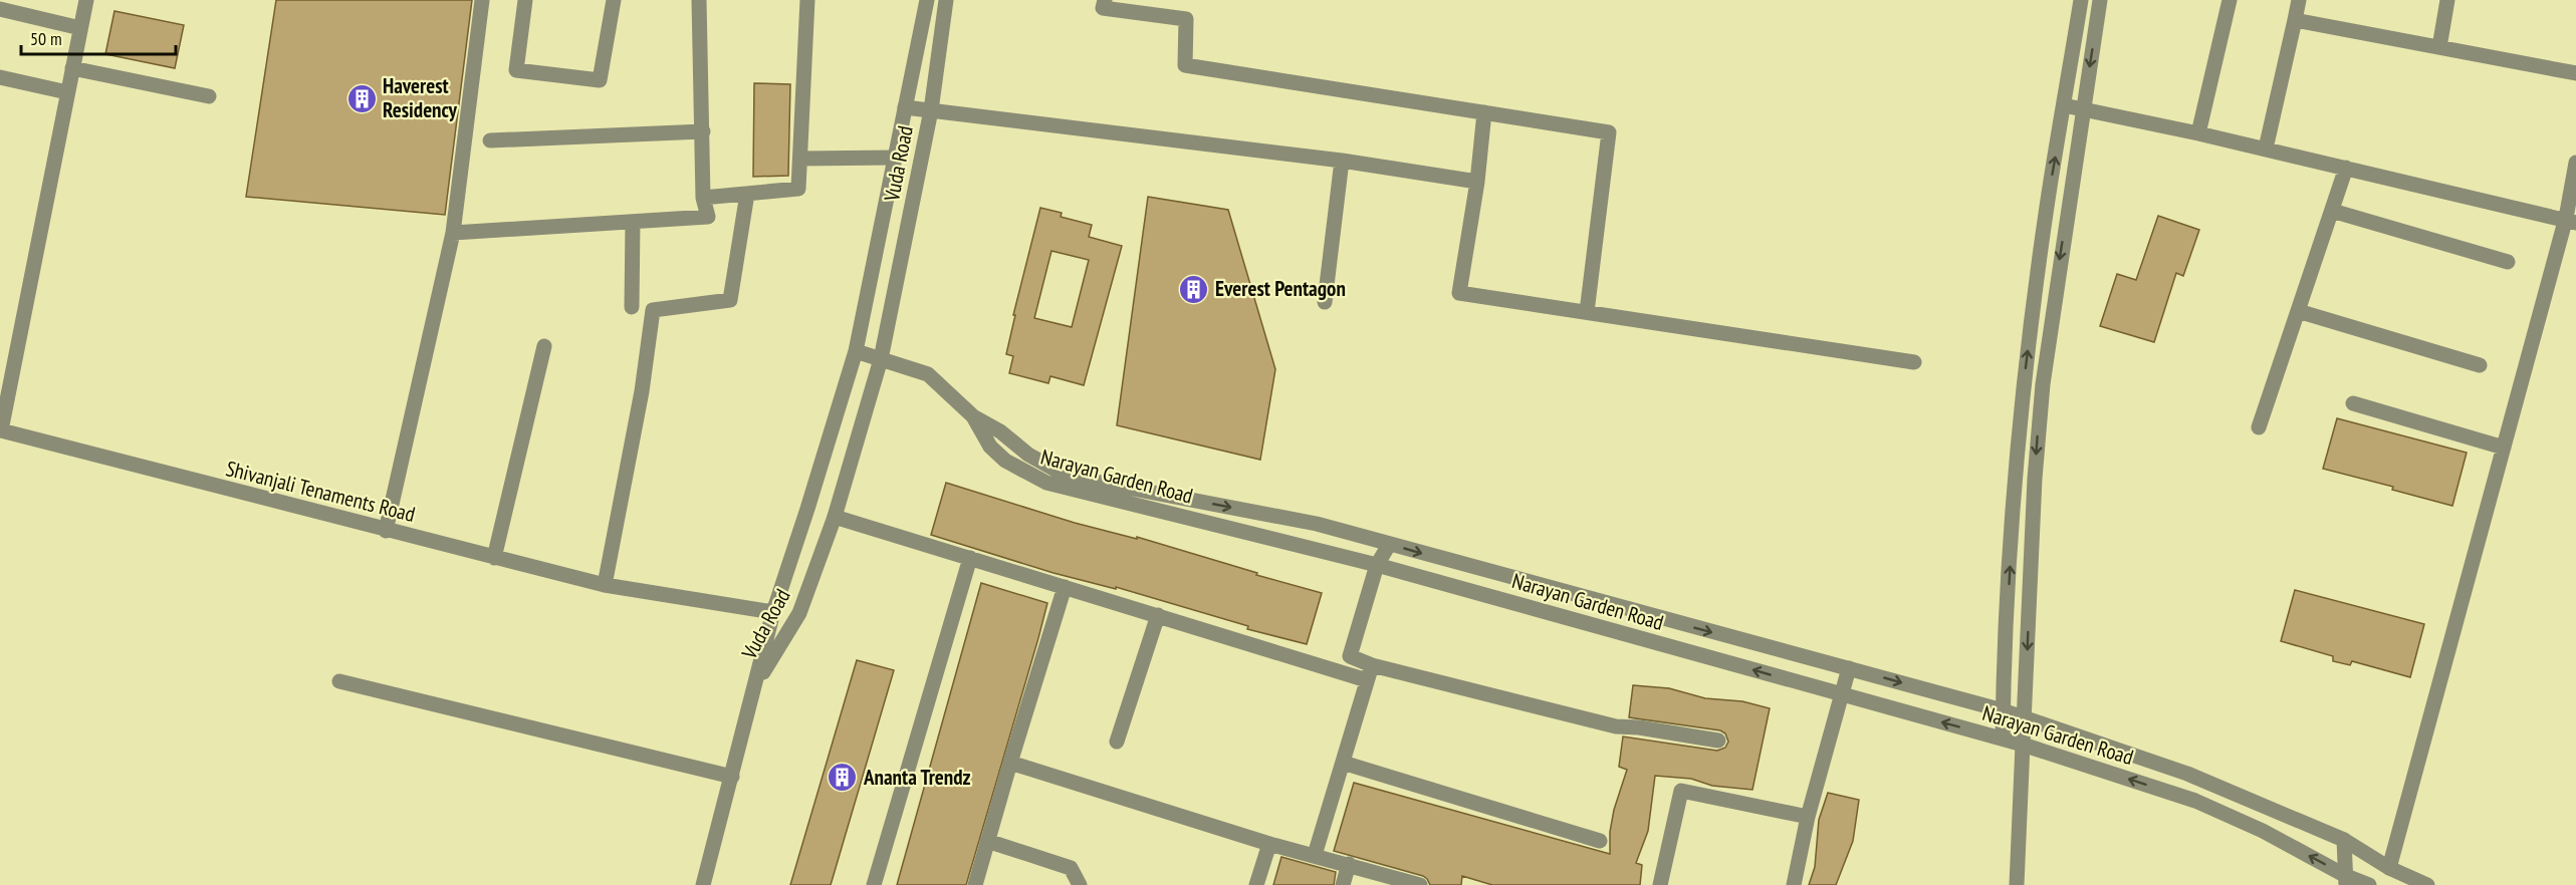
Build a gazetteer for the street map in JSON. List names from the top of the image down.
{
  "streets": {
    "street": ["Vuda Road", "Narayan Garden Road", "Shivanjali Tenaments Road"]
  },
  "crossings": [
    ["Vuda Road", "Shivanjali Tenaments Road"]
  ],
  "places": {
    "building": ["Haverest Residency", "Everest Pentagon", "Ananta Trendz"]
  },
  "scale_bar": "50 m"
}
